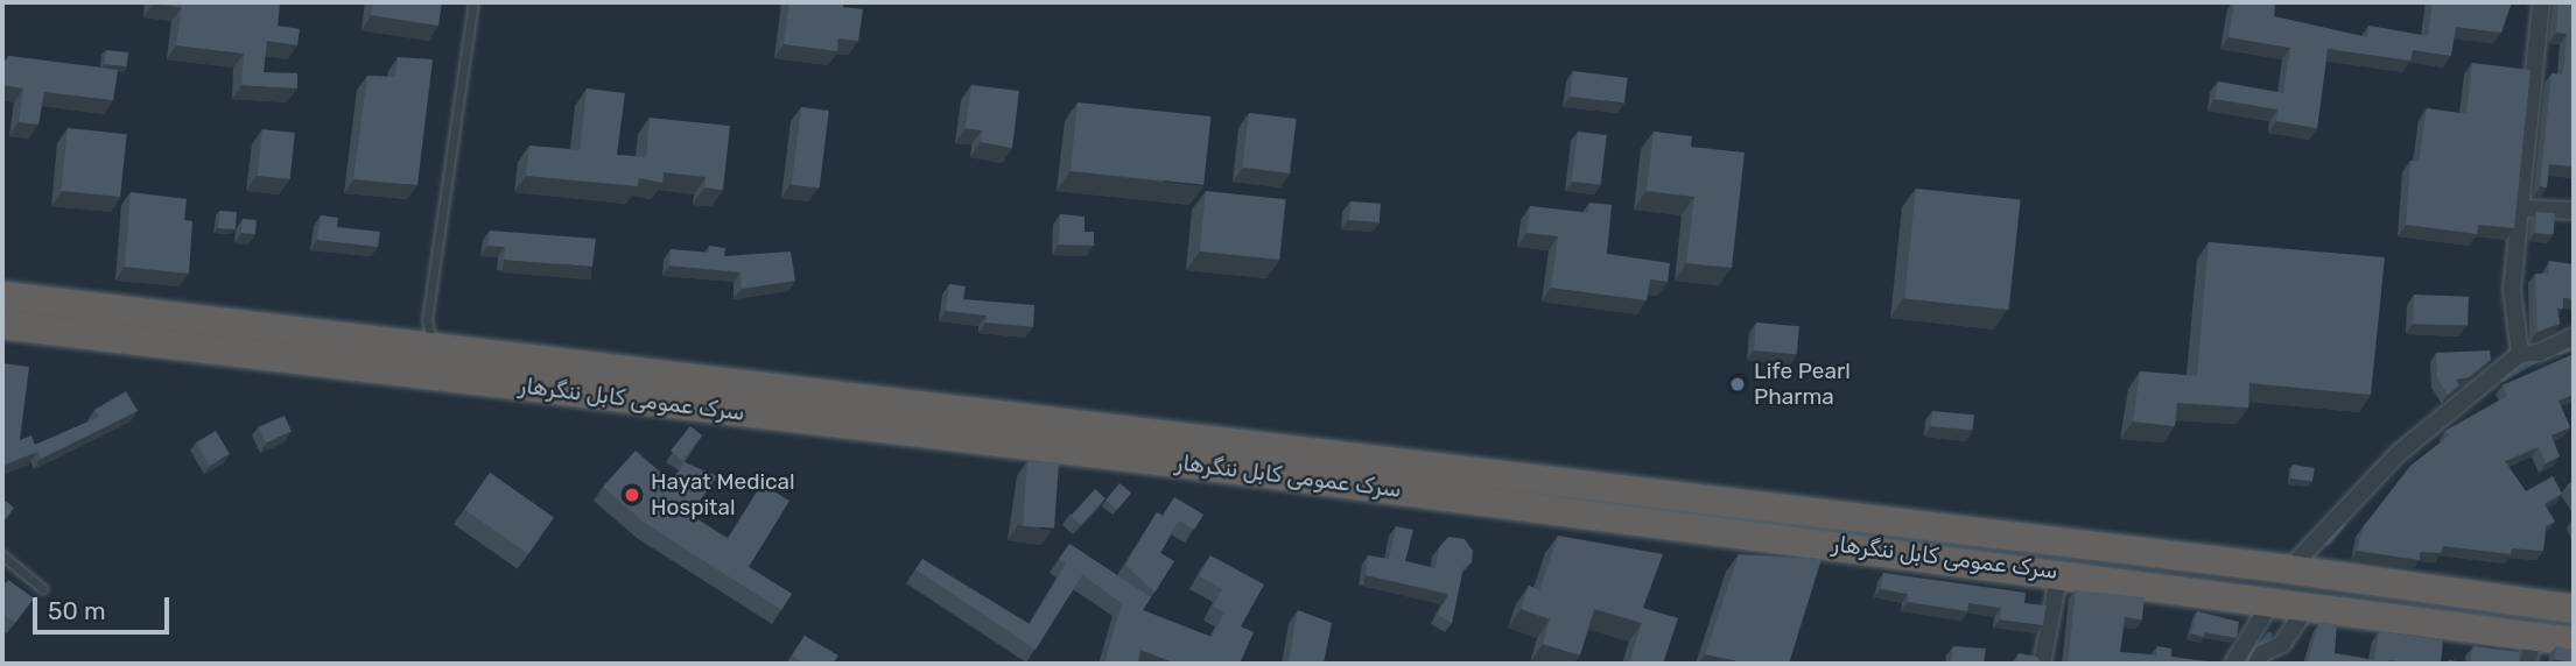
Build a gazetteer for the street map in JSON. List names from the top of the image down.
{
  "streets": {
    "highway": ["سرک عمومی کابل ننگرهار"]
  },
  "places": ["Life Pearl Pharma", "Hayat Medical Hospital"],
  "scale_bar": "50 m"
}
